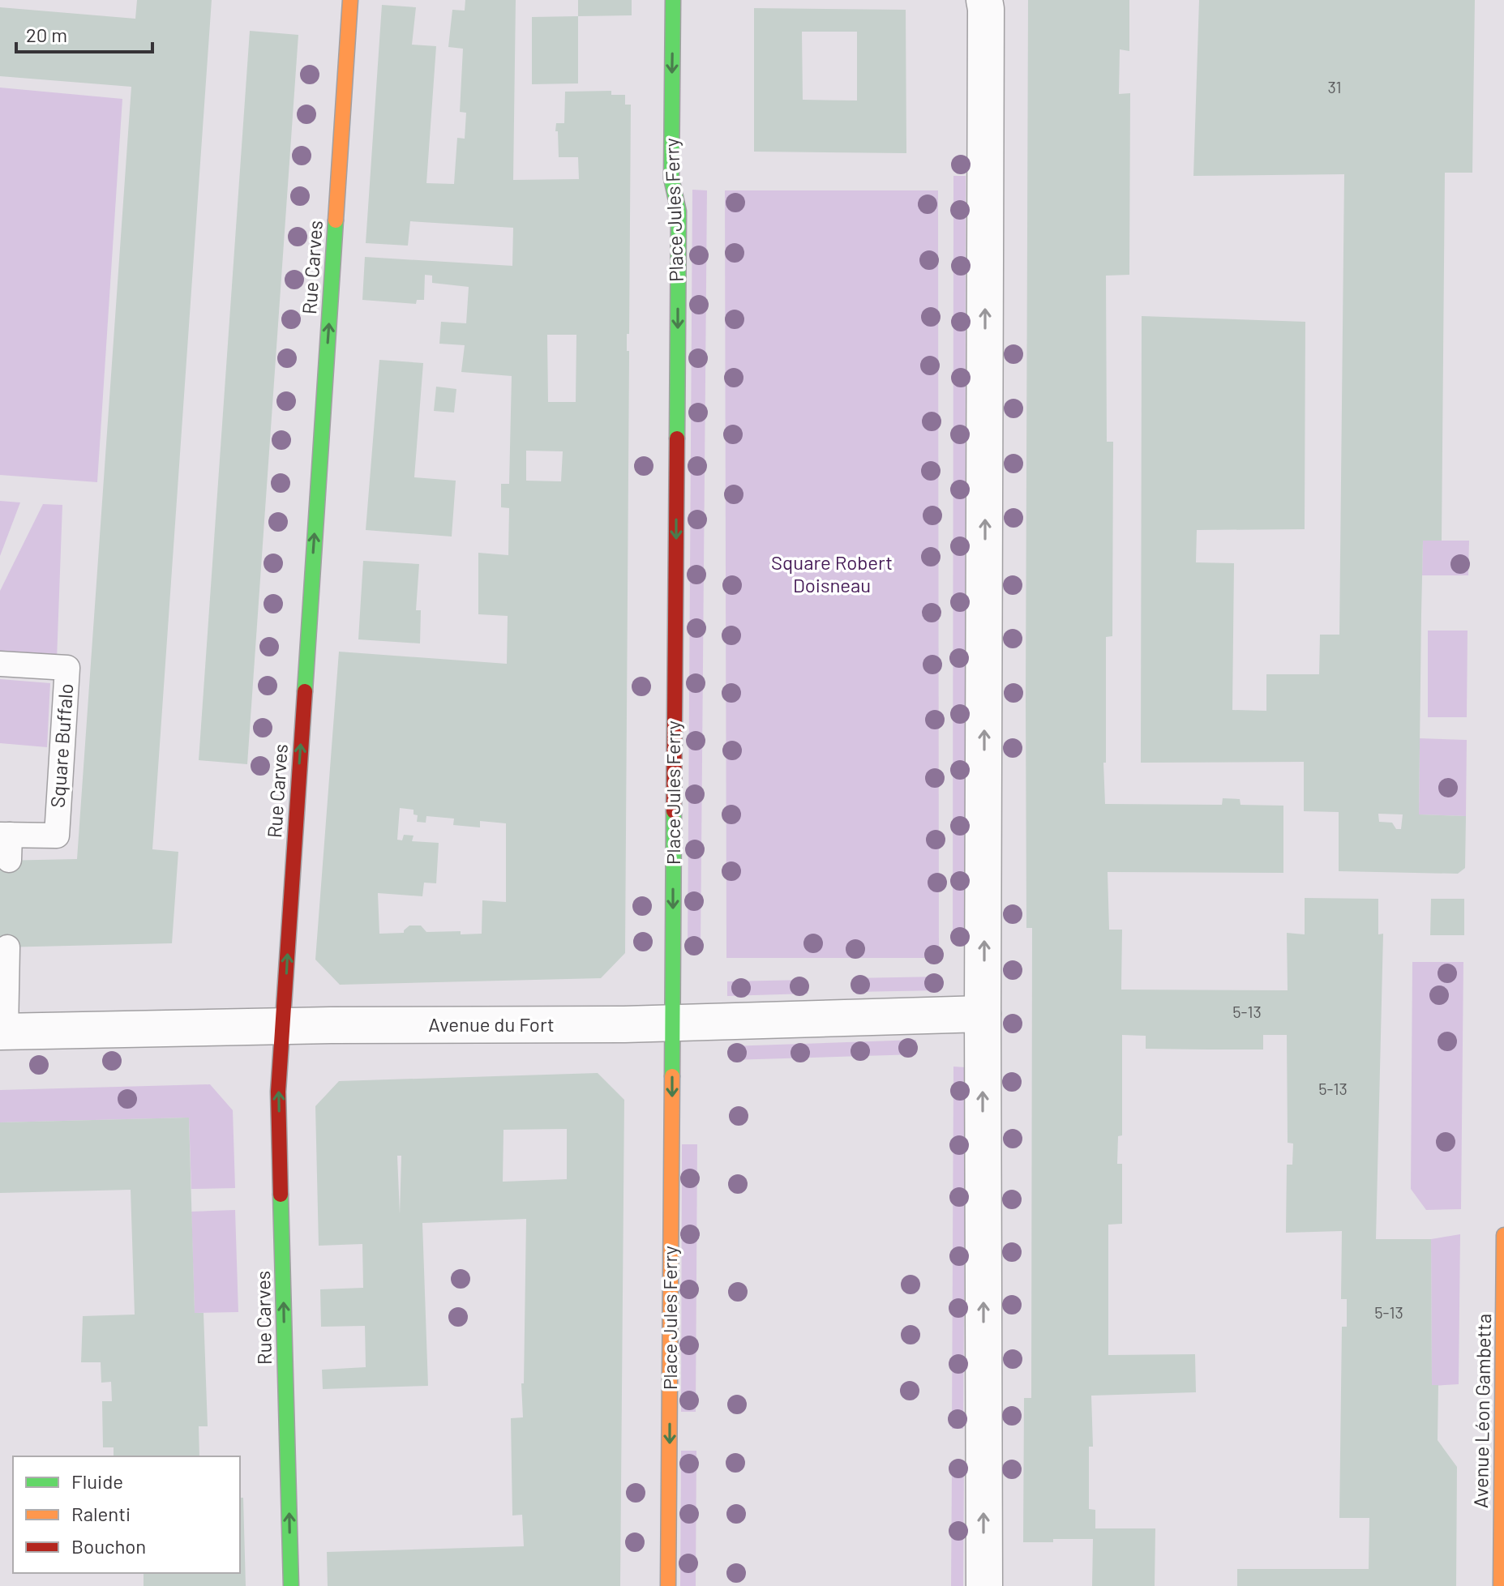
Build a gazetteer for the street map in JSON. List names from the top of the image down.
{
  "streets": {
    "street": [
      "Place Jules Ferry",
      "Rue Carves",
      "Avenue du Fort",
      "Avenue Léon Gambetta"
    ],
    "lane": ["Square Buffalo"]
  },
  "crossings": [
    ["Place Jules Ferry", "Avenue du Fort"],
    ["Rue Carves", "Avenue du Fort"]
  ],
  "one_way": ["Place Jules Ferry", "Rue Carves"],
  "parks": ["Square Robert Doisneau"],
  "house_numbers": [
    "31",
    "5-13",
    "5-13",
    "5-13"
  ],
  "legend": ["Fluide", "Ralenti", "Bouchon"],
  "scale_bar": "20 m"
}
